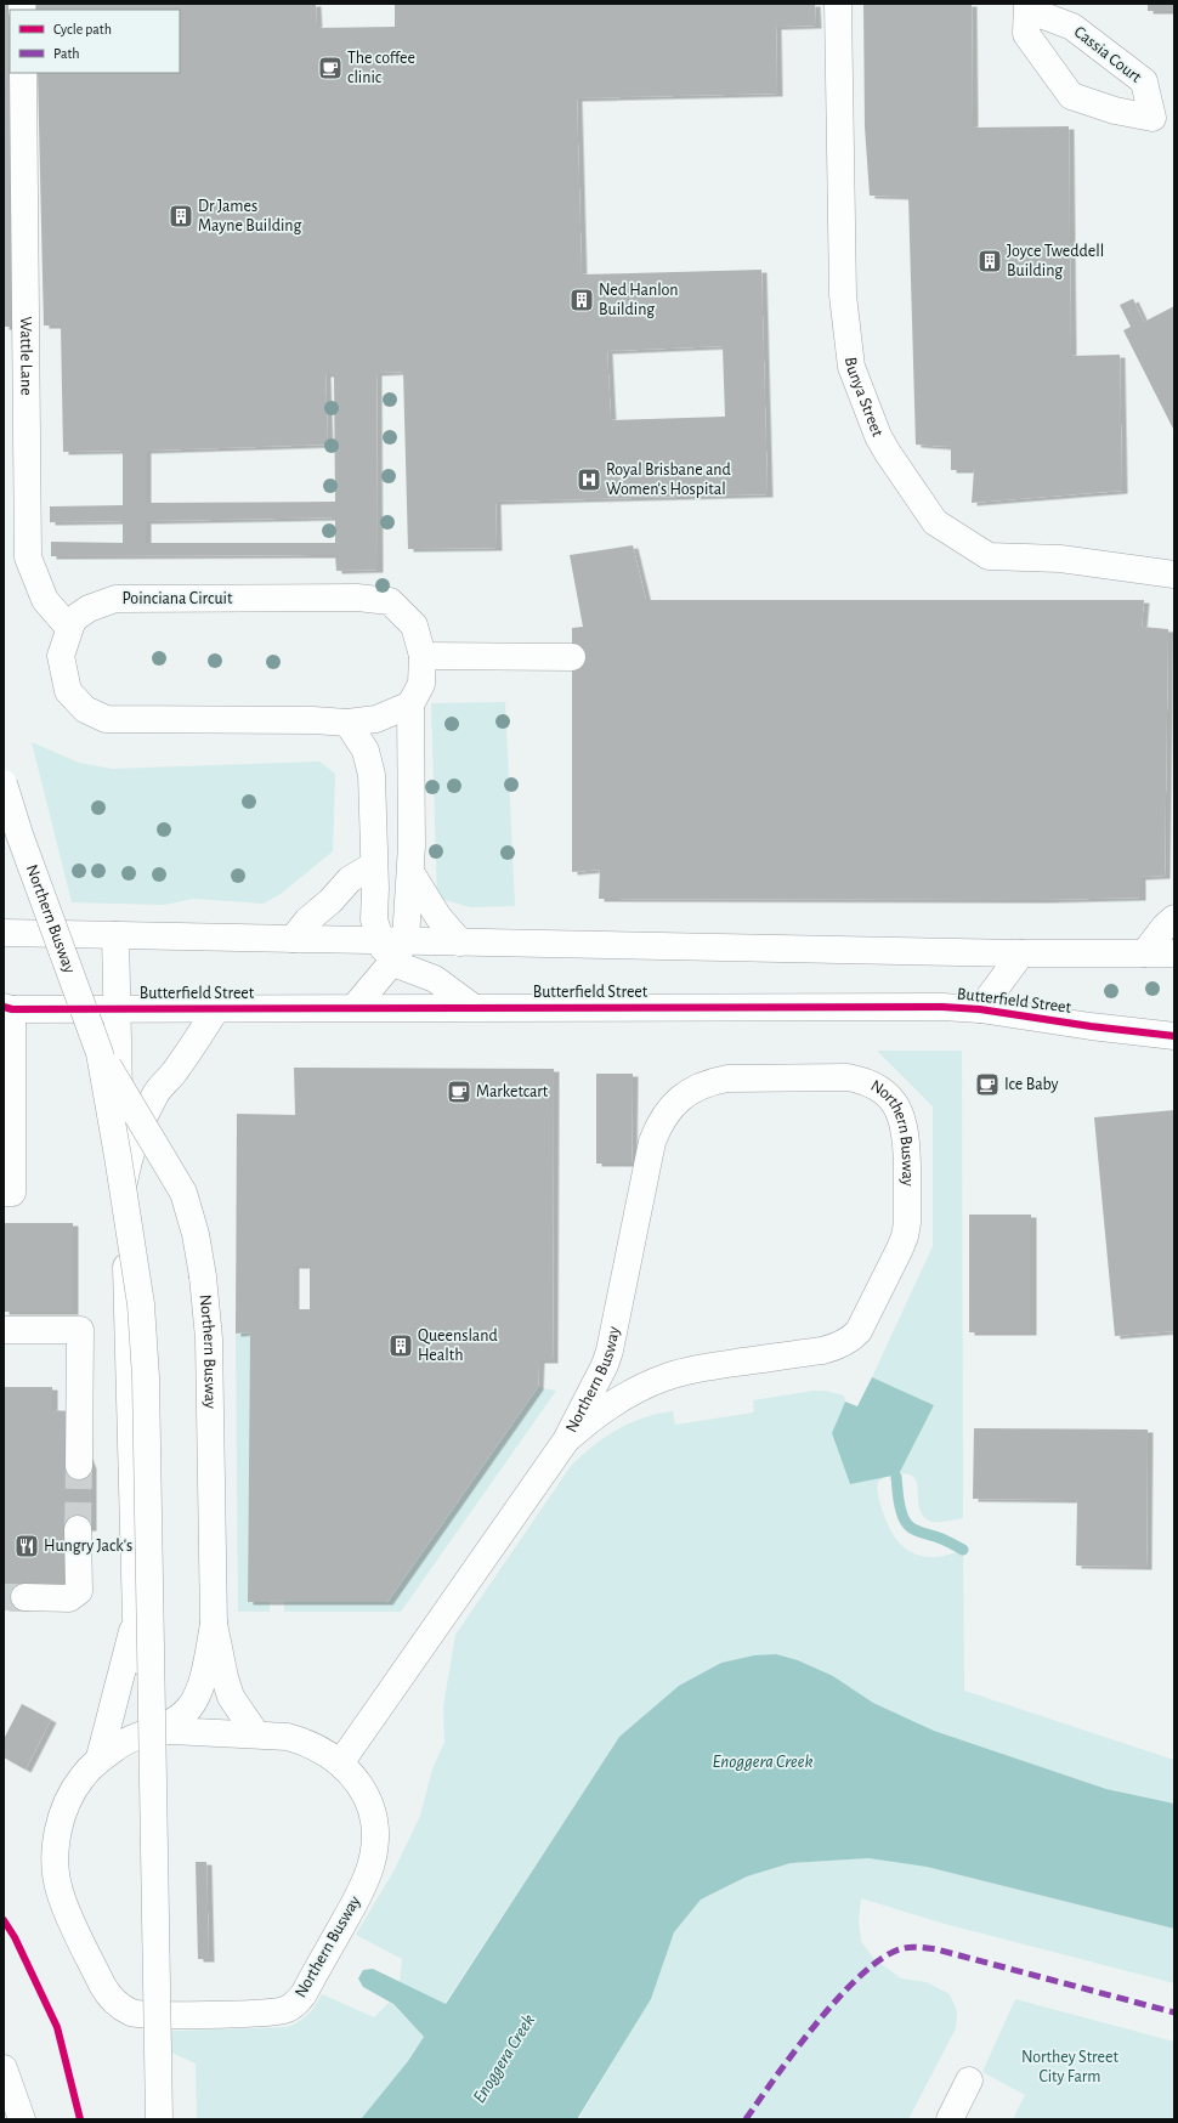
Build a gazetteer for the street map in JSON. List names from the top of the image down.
{
  "streets": {
    "main road": [
      "Cassia Court",
      "Wattle Lane",
      "Bunya Street",
      "Poinciana Circuit",
      "Northern Busway",
      "Butterfield Street"
    ]
  },
  "crossings": [
    ["Wattle Lane", "Poinciana Circuit"],
    ["Northern Busway", "Butterfield Street"]
  ],
  "water": ["Enoggera Creek"],
  "parks": ["Northey Street City Farm"],
  "places": {
    "cafe": ["The coffee clinic", "Ice Baby", "Marketcart"],
    "building": [
      "Dr James Mayne Building",
      "Joyce Tweddell Building",
      "Ned Hanlon Building",
      "Queensland Health"
    ],
    "hospital": ["Royal Brisbane and Women’s Hospital"],
    "restaurant": ["Hungry Jack's"]
  },
  "legend": ["Cycle path", "Path"]
}
